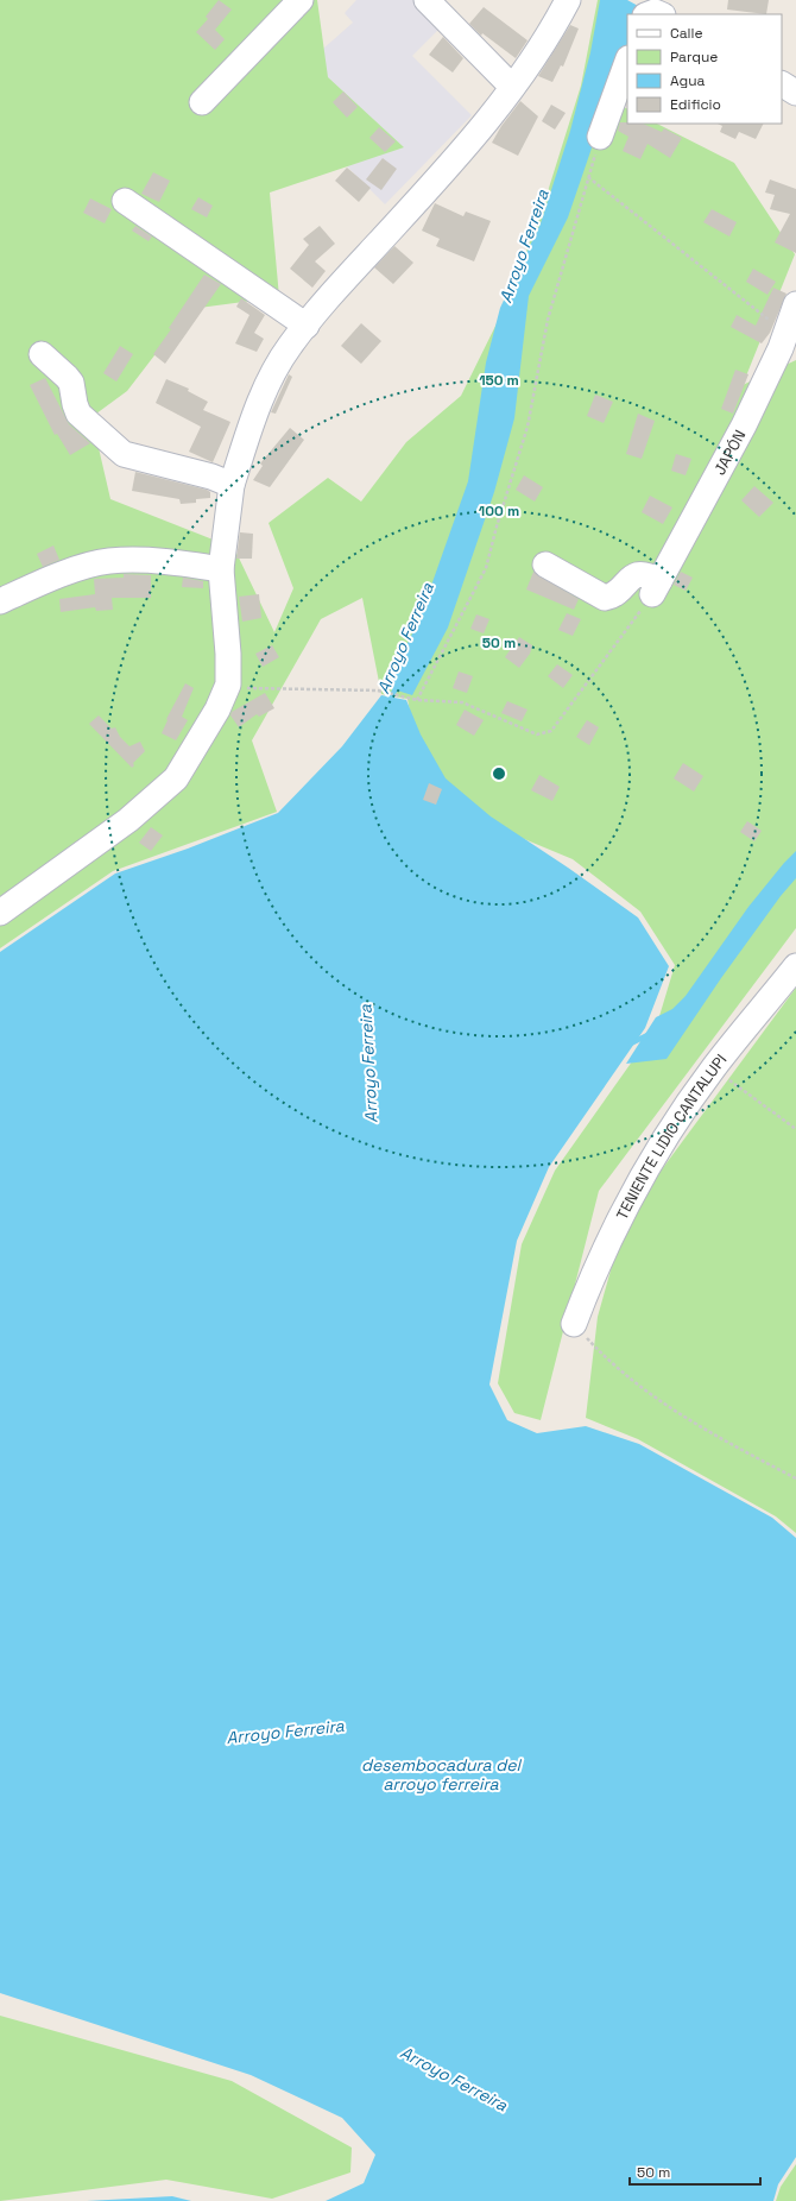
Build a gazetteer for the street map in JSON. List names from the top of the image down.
{
  "streets": {
    "street": ["JAPÓN", "TENIENTE LIDIO CANTALUPI"]
  },
  "water": ["Arroyo Ferreira", "desembocadura del arroyo ferreira"],
  "legend": [
    "Calle",
    "Parque",
    "Agua",
    "Edificio"
  ],
  "scale_bar": "50 m",
  "rings": ["150 m", "100 m", "50 m"]
}
